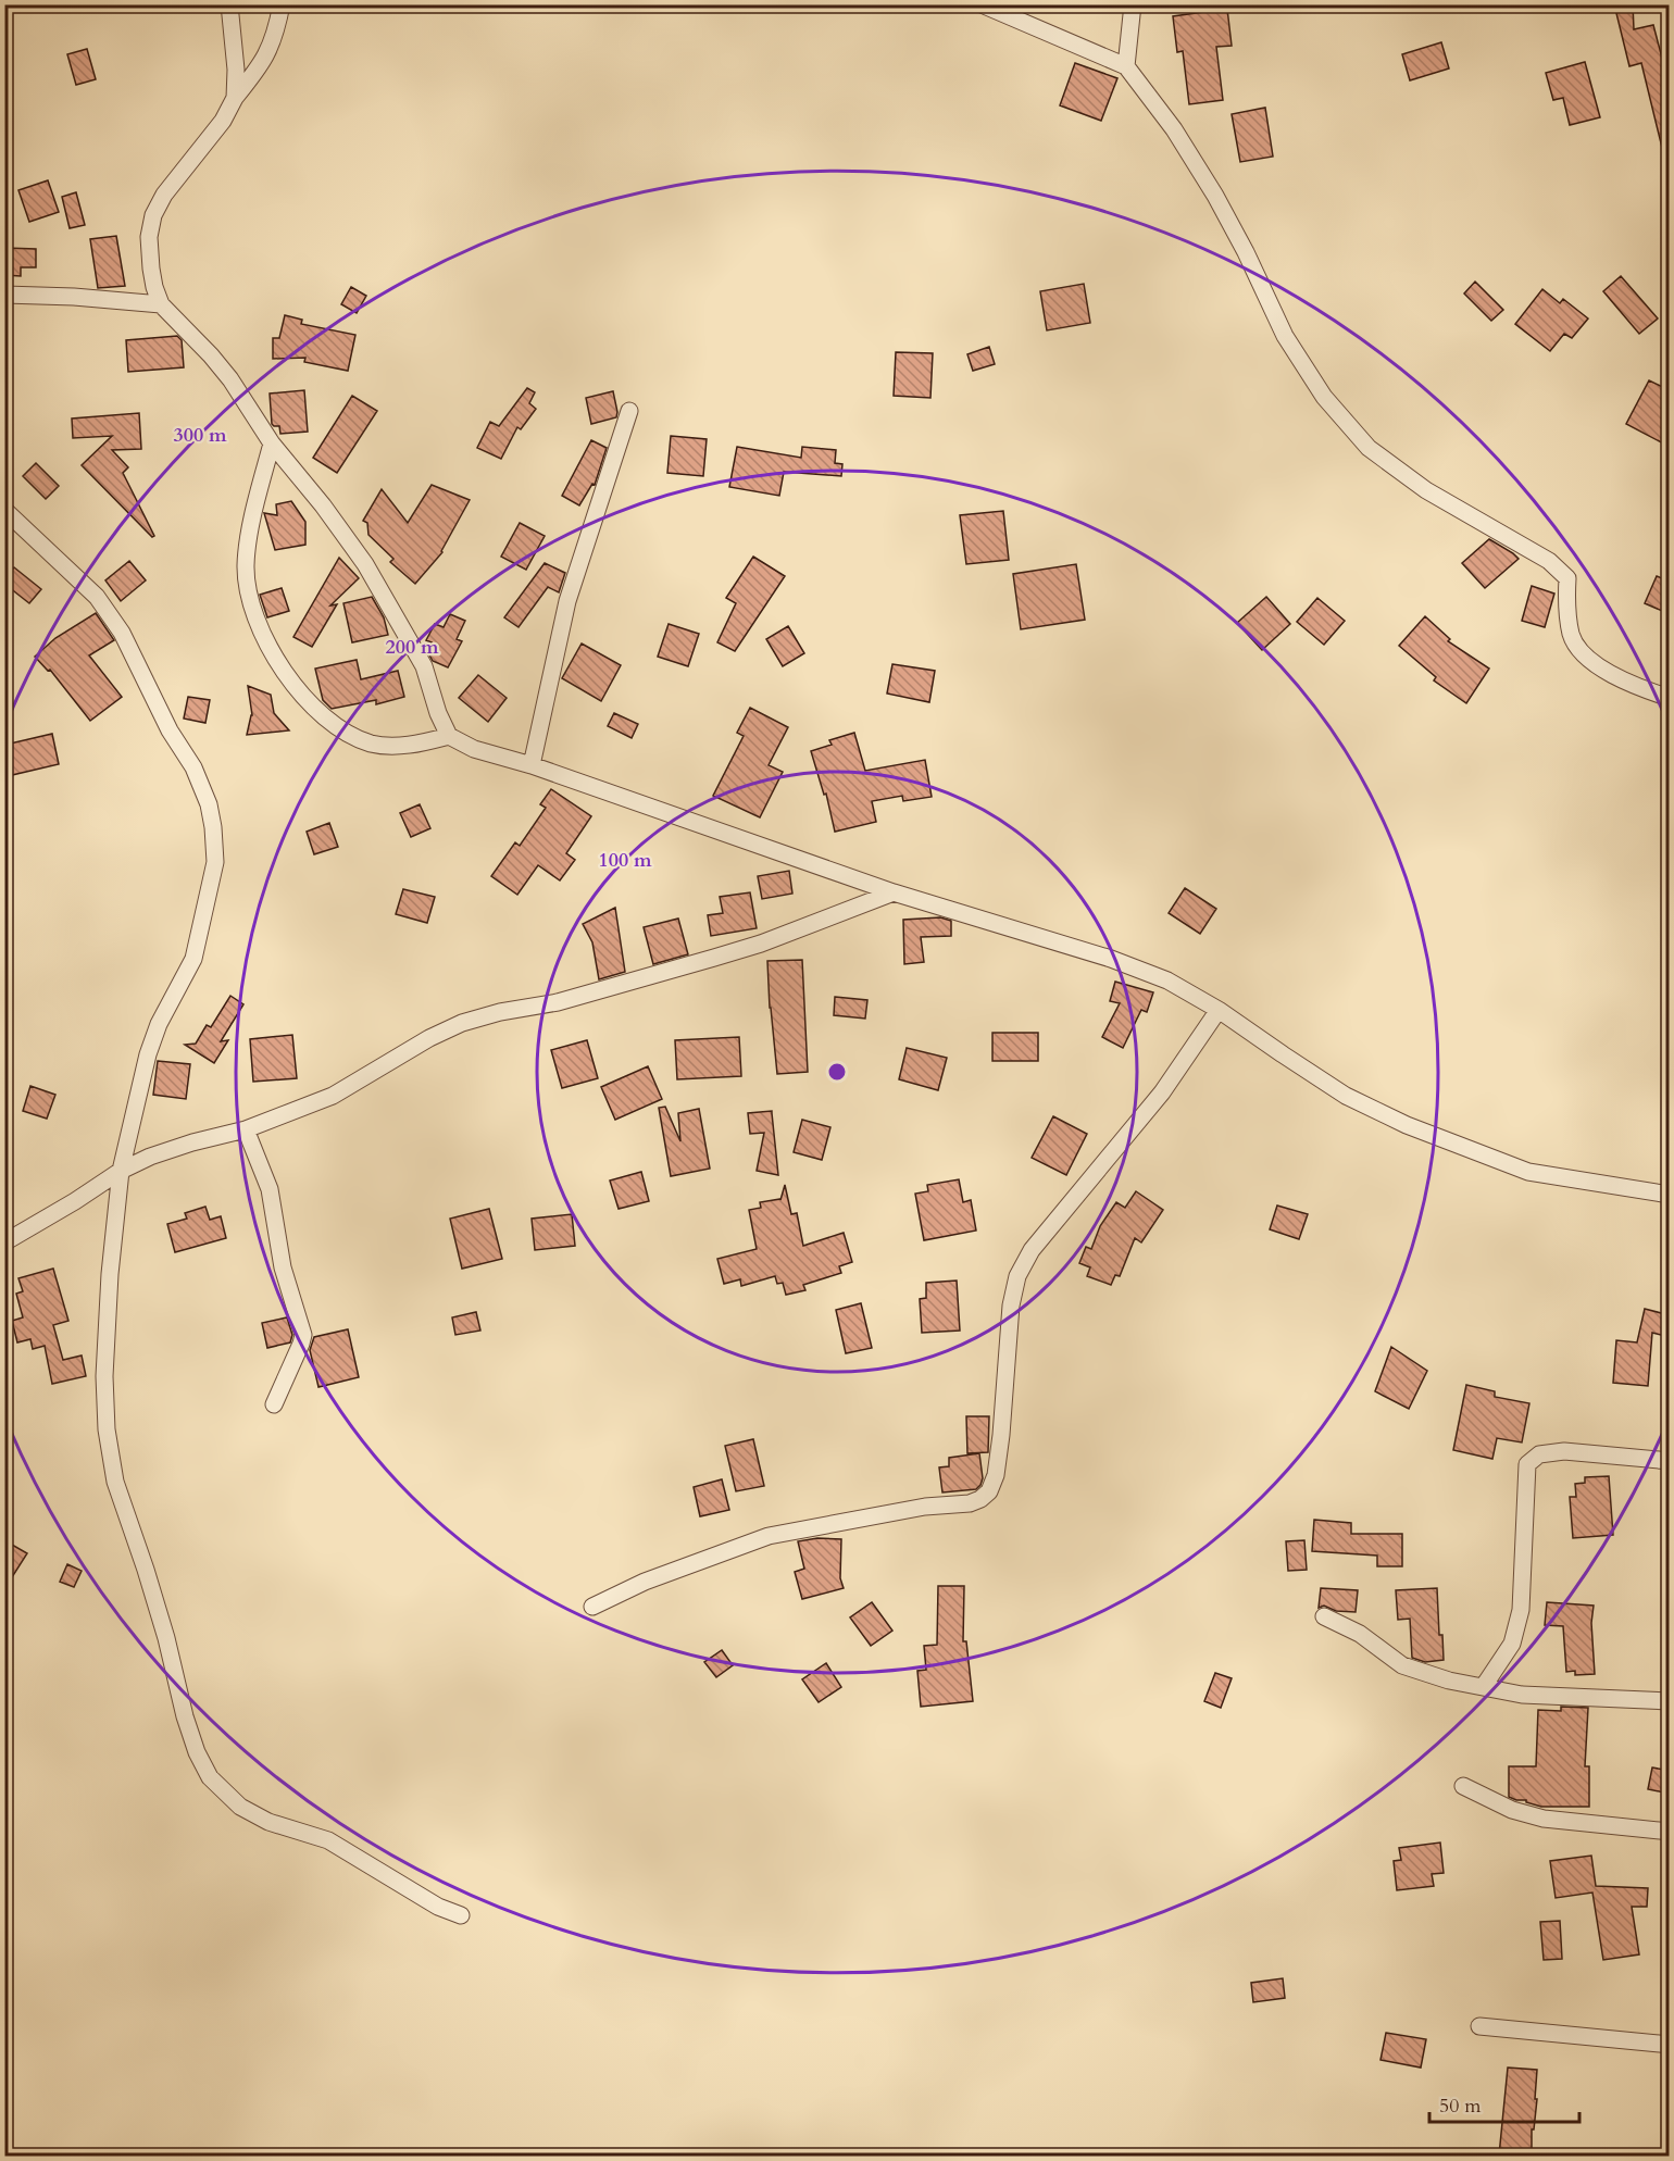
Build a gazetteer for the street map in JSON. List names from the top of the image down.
{
  "scale_bar": "50 m",
  "rings": ["300 m", "200 m", "100 m"]
}
